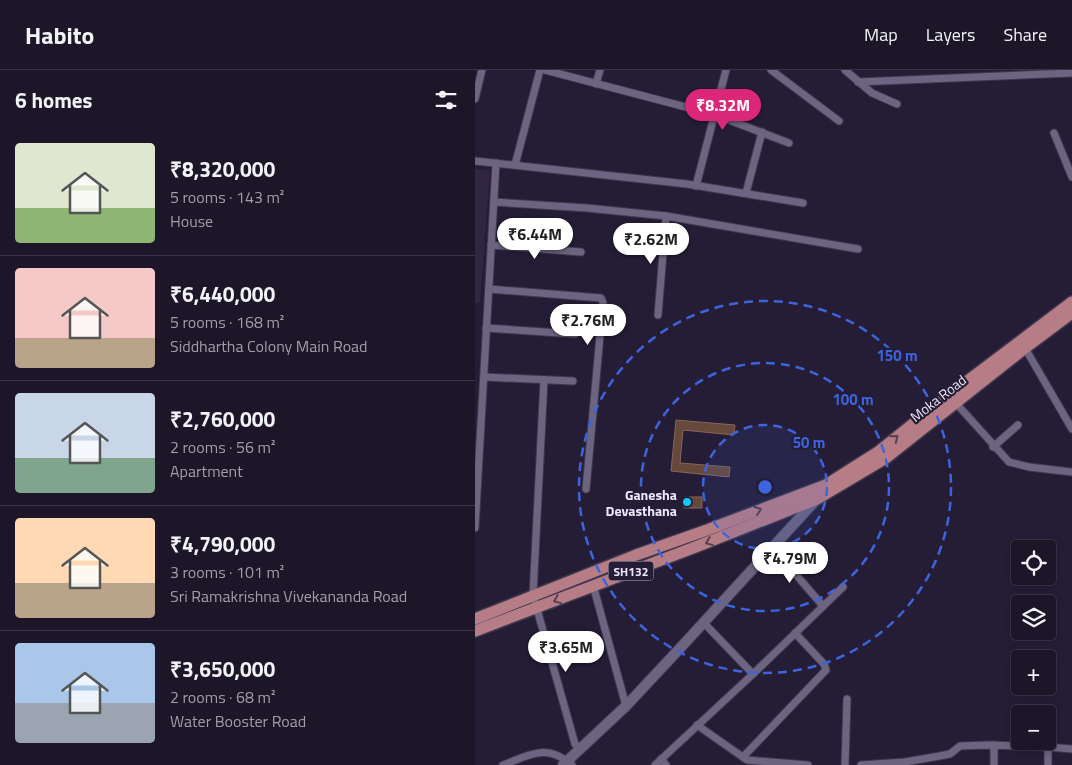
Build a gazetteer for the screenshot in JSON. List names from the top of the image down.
{
  "streets": {
    "main road": ["Moka Road", "SH132"]
  },
  "crossings": [
    ["Moka Road", "SH132"]
  ],
  "places": ["Ganesha Devasthana"],
  "page": {
    "header": "Habito",
    "nav": ["Map", "Layers", "Share"],
    "heading": "6 homes",
    "price": [
      "₹8.32M",
      "₹6.44M",
      "₹2.62M",
      "₹2.76M",
      "₹4.79M",
      "₹3.65M"
    ],
    "list": [
      {
        "name": "₹8,320,000",
        "note": "5 rooms · 143 m² · House"
      },
      {
        "name": "₹6,440,000",
        "note": "5 rooms · 168 m² · Siddhartha Colony Main Road"
      },
      {
        "name": "₹2,760,000",
        "note": "2 rooms · 56 m² · Apartment"
      },
      {
        "name": "₹4,790,000",
        "note": "3 rooms · 101 m² · Sri Ramakrishna Vivekananda Road"
      },
      {
        "name": "₹3,650,000",
        "note": "2 rooms · 68 m² · Water Booster Road"
      }
    ],
    "map_buttons": ["+", "−"]
  },
  "rings": ["150 m", "100 m", "50 m"]
}
